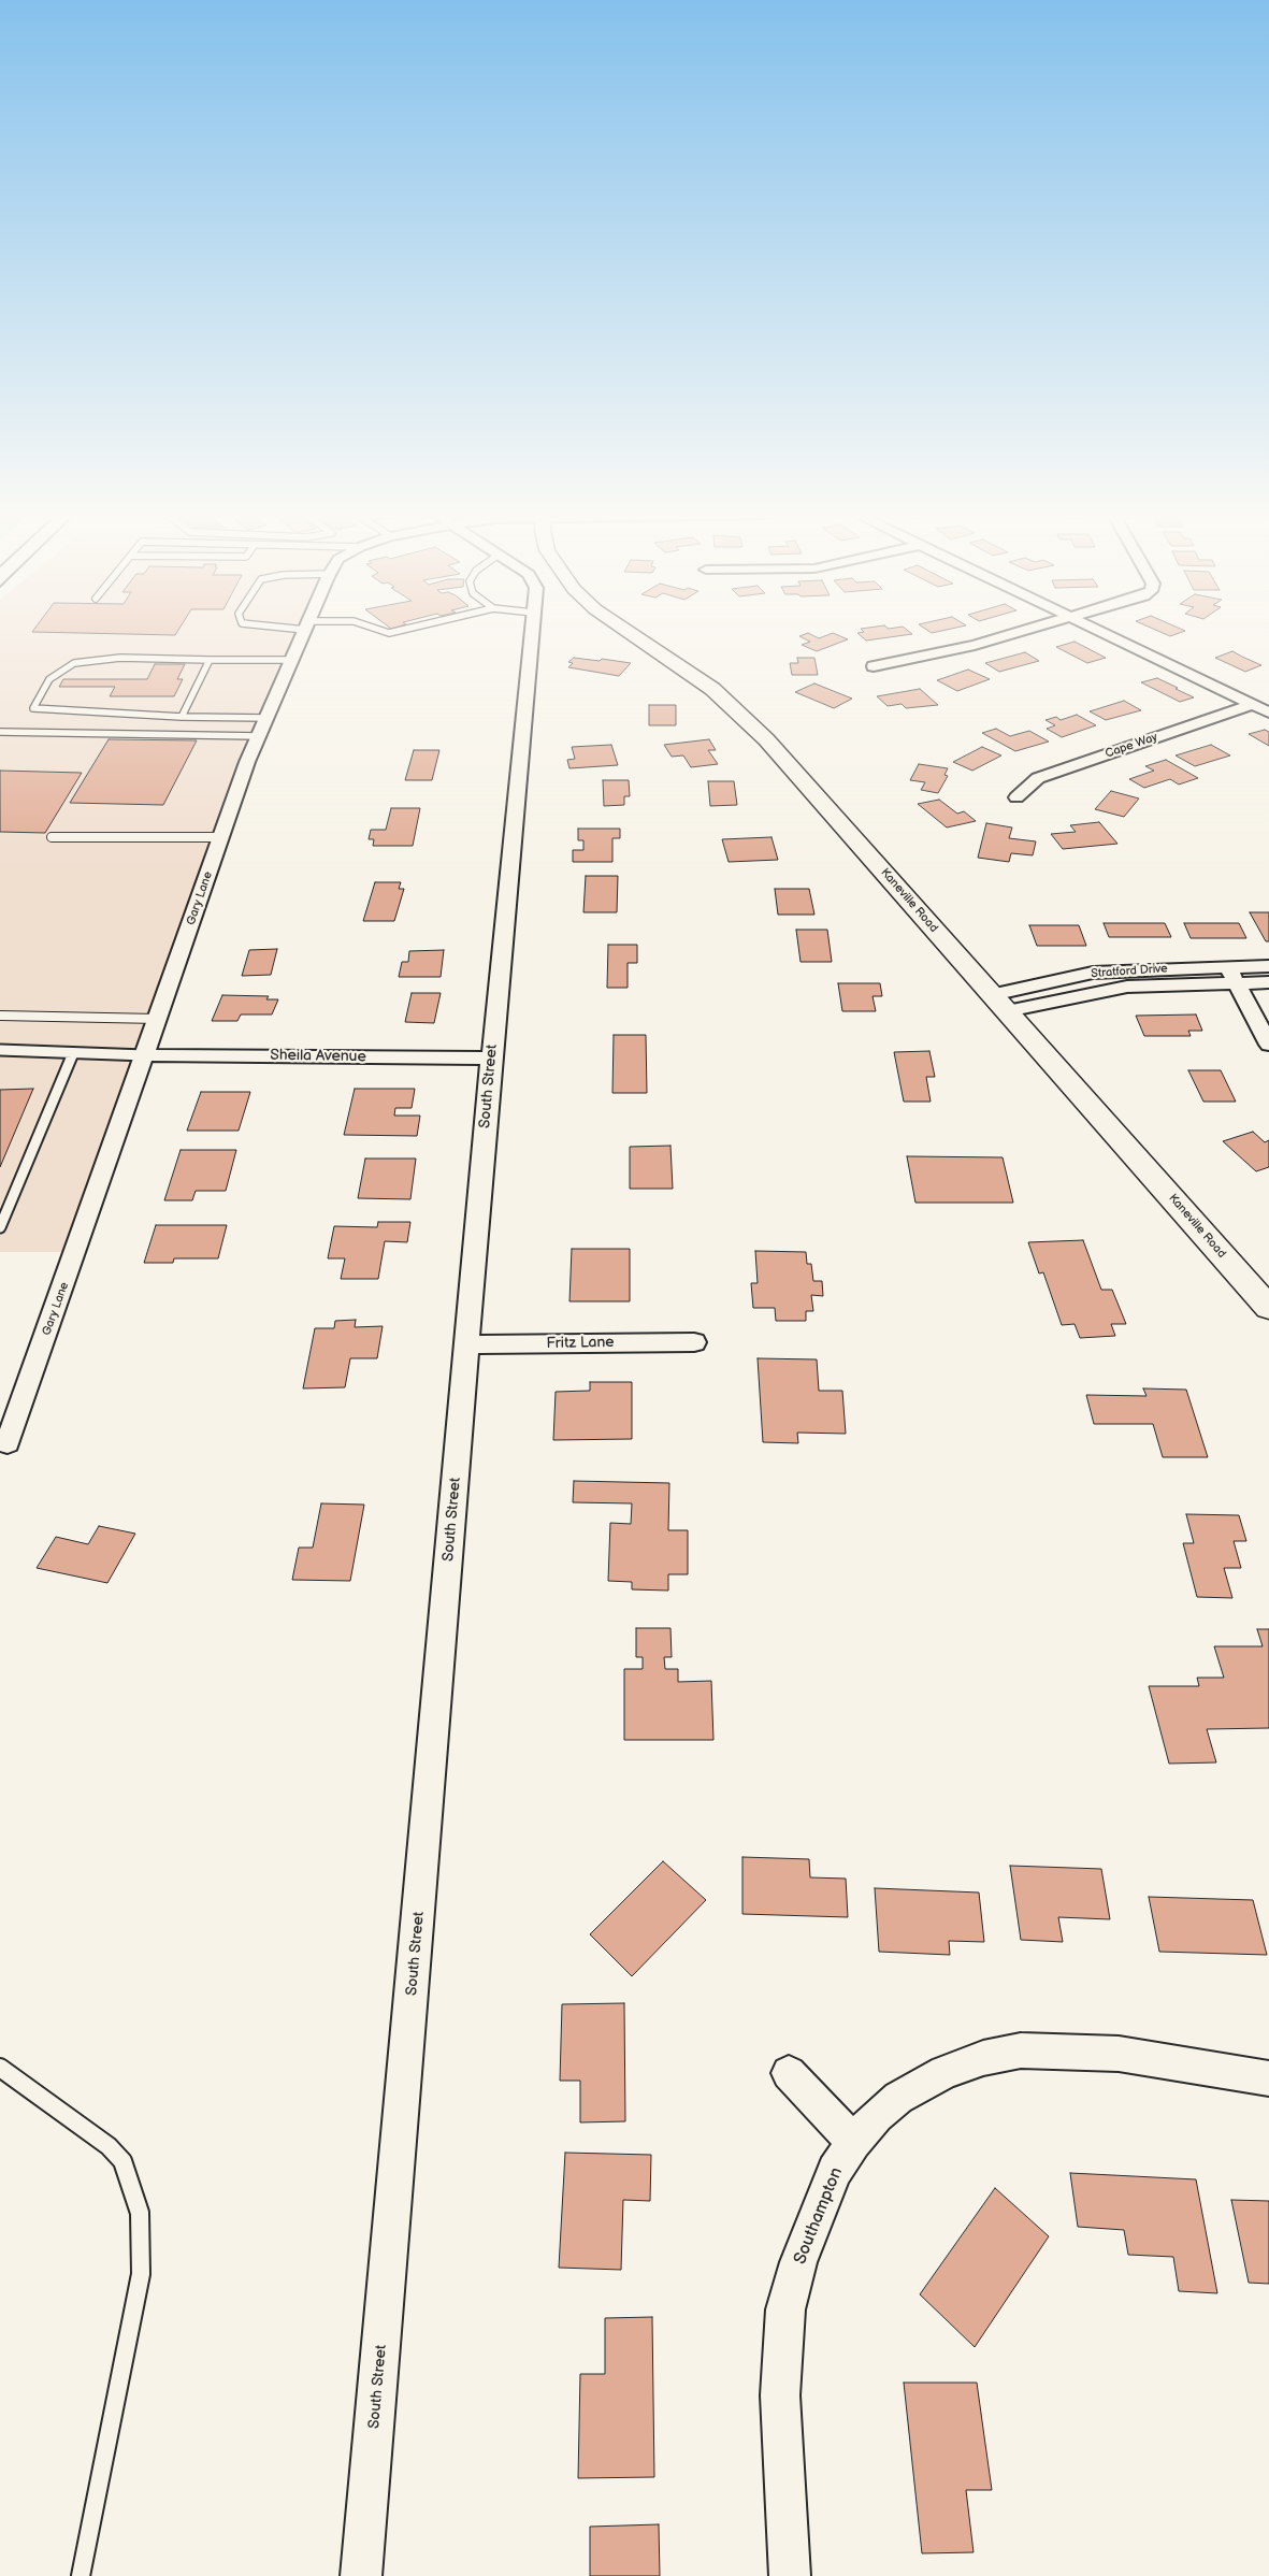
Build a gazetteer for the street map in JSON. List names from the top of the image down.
{
  "streets": {
    "main road": ["Kaneville Road"],
    "street": [
      "Cape Way",
      "Gary Lane",
      "Stratford Drive",
      "Sheila Avenue",
      "South Street",
      "Fritz Lane",
      "Southampton"
    ]
  },
  "crossings": [
    ["Gary Lane", "Sheila Avenue"],
    ["Kaneville Road", "Stratford Drive"],
    ["Sheila Avenue", "South Street"],
    ["South Street", "Fritz Lane"]
  ]
}
